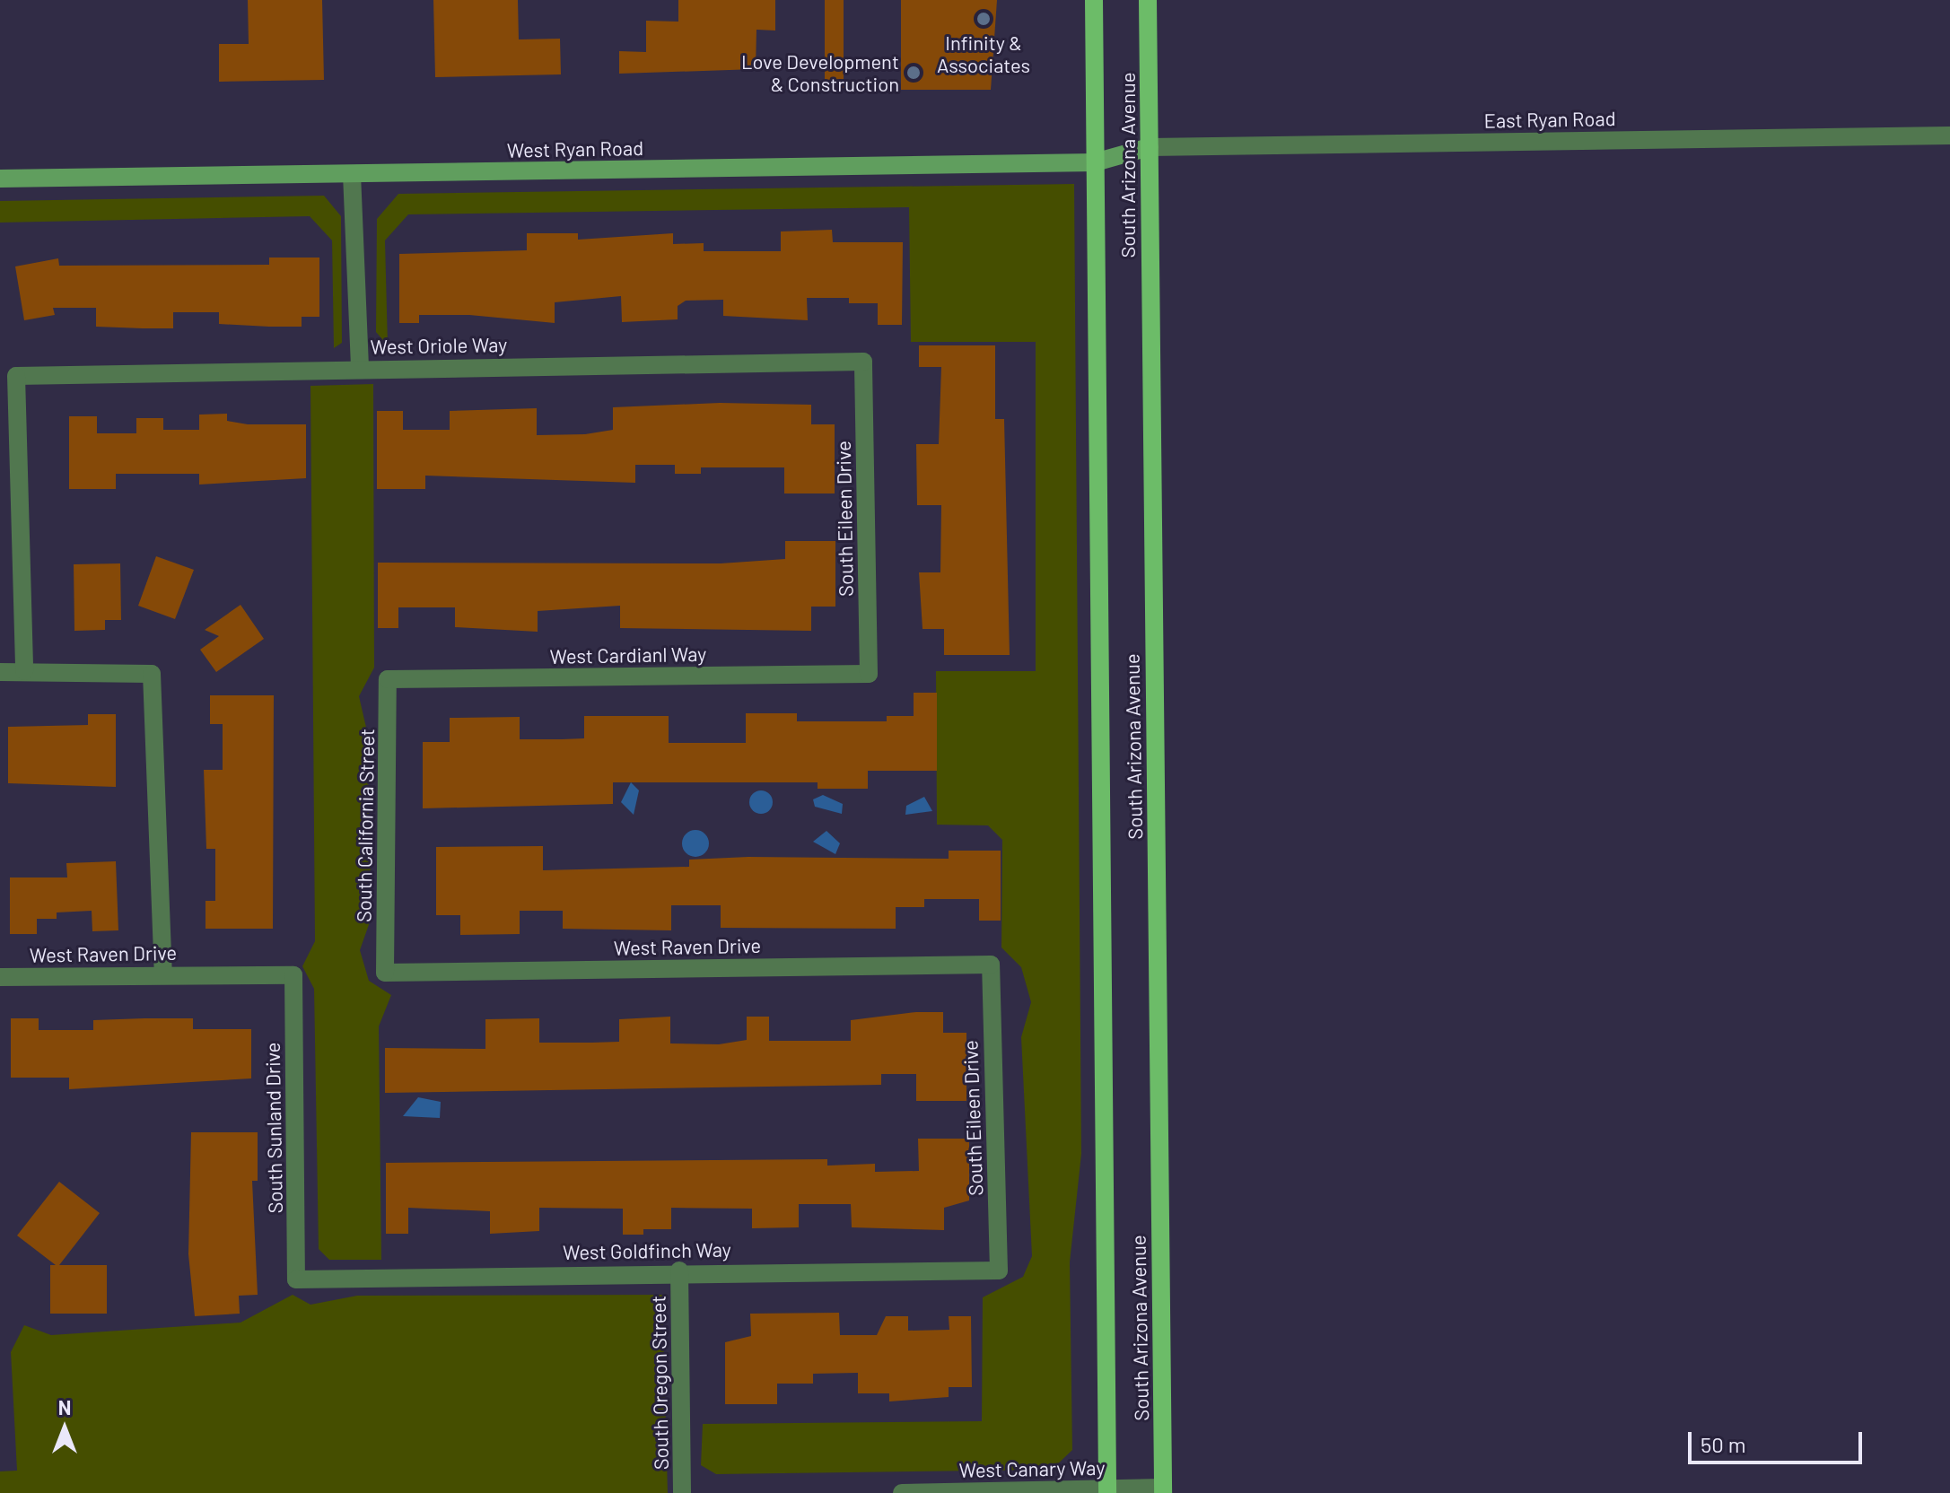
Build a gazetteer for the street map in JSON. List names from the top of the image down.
{
  "streets": {
    "main road": ["South Arizona Avenue"],
    "street": [
      "East Ryan Road",
      "West Ryan Road",
      "West Oriole Way",
      "South Eileen Drive",
      "West Cardianl Way",
      "South California Street",
      "West Raven Drive",
      "South Sunland Drive",
      "West Goldfinch Way",
      "South Oregon Street",
      "West Canary Way"
    ]
  },
  "crossings": [
    ["East Ryan Road", "West Ryan Road"],
    ["East Ryan Road", "South Arizona Avenue"],
    ["West Ryan Road", "South Arizona Avenue"],
    ["South Arizona Avenue", "West Canary Way"],
    ["West Oriole Way", "South Eileen Drive"],
    ["South Eileen Drive", "West Cardianl Way"],
    ["South Eileen Drive", "West Raven Drive"],
    ["South Eileen Drive", "West Goldfinch Way"],
    ["West Cardianl Way", "South California Street"],
    ["South California Street", "West Raven Drive"],
    ["West Raven Drive", "South Sunland Drive"],
    ["South Sunland Drive", "West Goldfinch Way"],
    ["West Goldfinch Way", "South Oregon Street"]
  ],
  "places": ["Infinity & Associates", "Love Development & Construction"],
  "scale_bar": "50 m",
  "north": "top"
}
